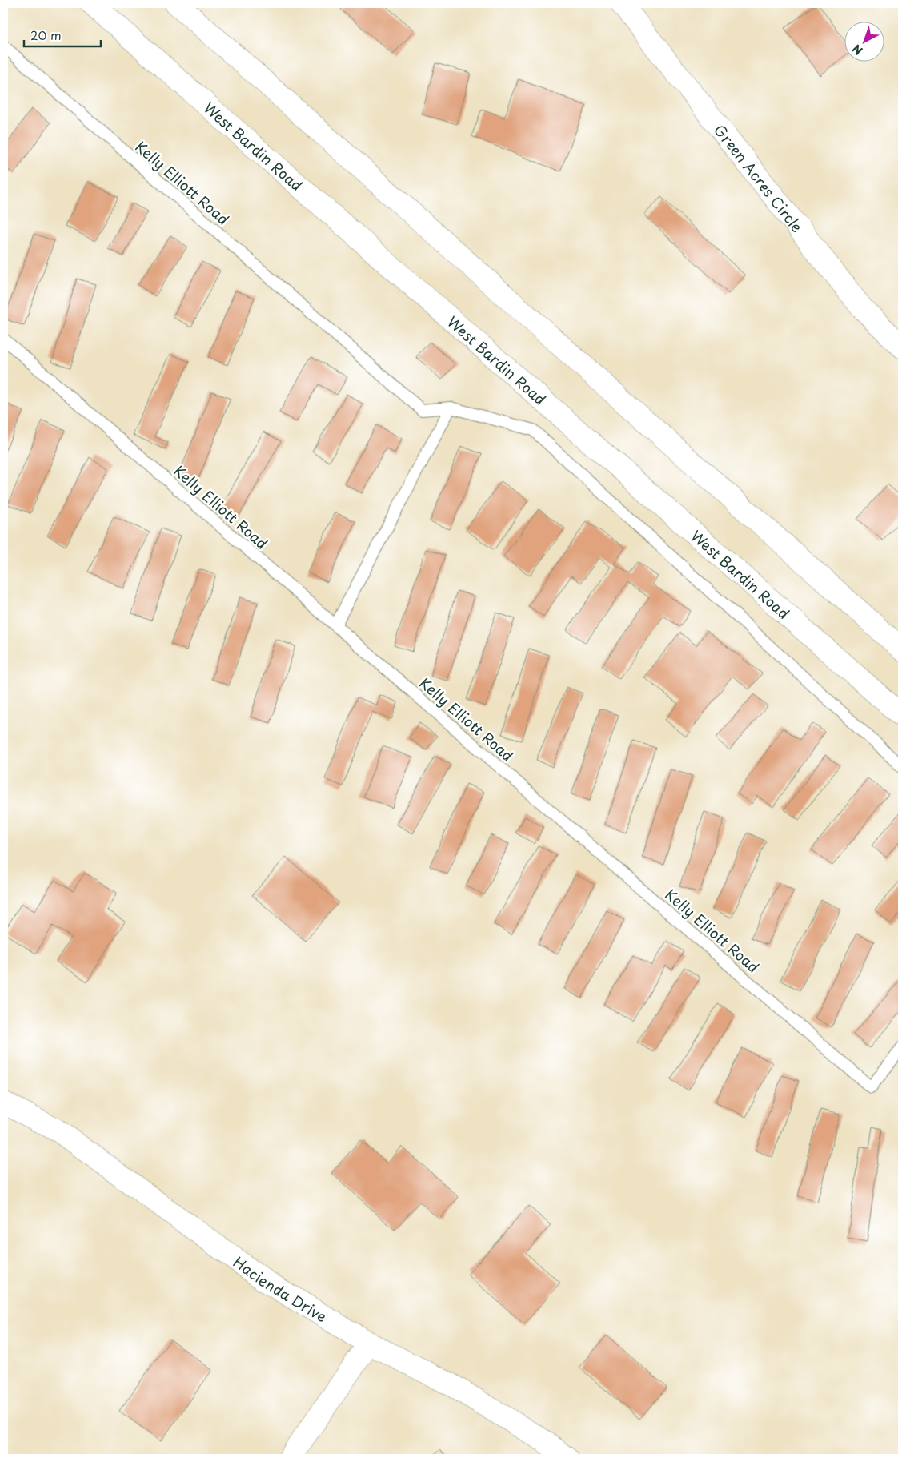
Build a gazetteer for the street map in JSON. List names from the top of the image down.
{
  "streets": {
    "street": ["West Bardin Road", "Green Acres Circle", "Hacienda Drive"],
    "lane": ["Kelly Elliott Road"]
  },
  "scale_bar": "20 m",
  "north": "bottom left"
}
